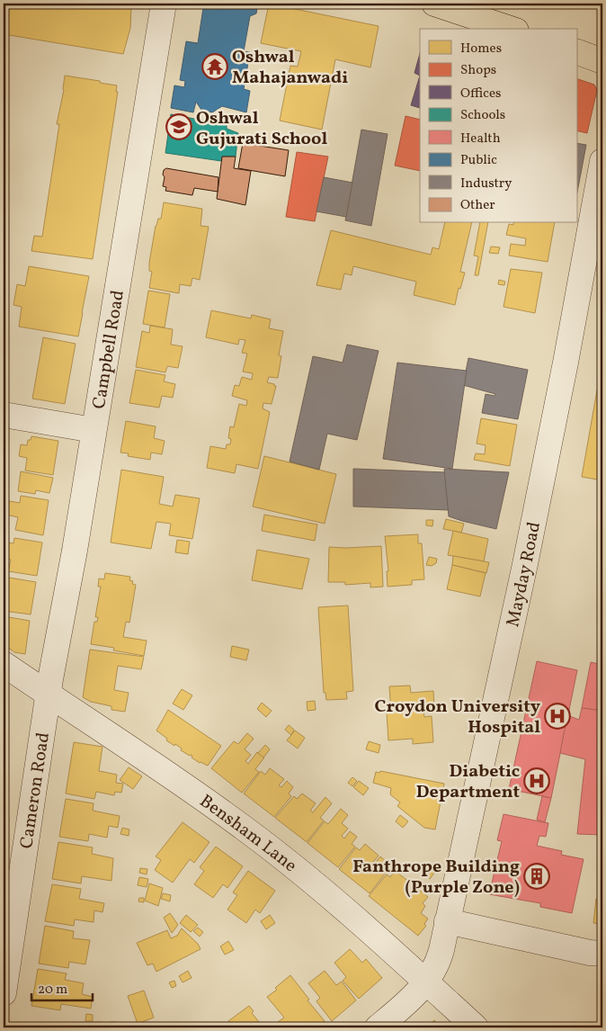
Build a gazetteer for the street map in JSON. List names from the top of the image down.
{
  "streets": {
    "street": [
      "Campbell Road",
      "Mayday Road",
      "Cameron Road",
      "Bensham Lane"
    ]
  },
  "crossings": [
    ["Campbell Road", "Cameron Road"],
    ["Campbell Road", "Bensham Lane"],
    ["Mayday Road", "Bensham Lane"],
    ["Cameron Road", "Bensham Lane"]
  ],
  "places": {
    "temple": ["Oshwal Mahajanwadi"],
    "school or university": ["Oshwal Gujurati School"],
    "hospital": ["Croydon University Hospital", "Diabetic Department"],
    "building": ["Fanthrope Building (Purple Zone)"]
  },
  "legend": [
    "Homes",
    "Shops",
    "Offices",
    "Schools",
    "Health",
    "Public",
    "Industry",
    "Other"
  ],
  "scale_bar": "20 m"
}
